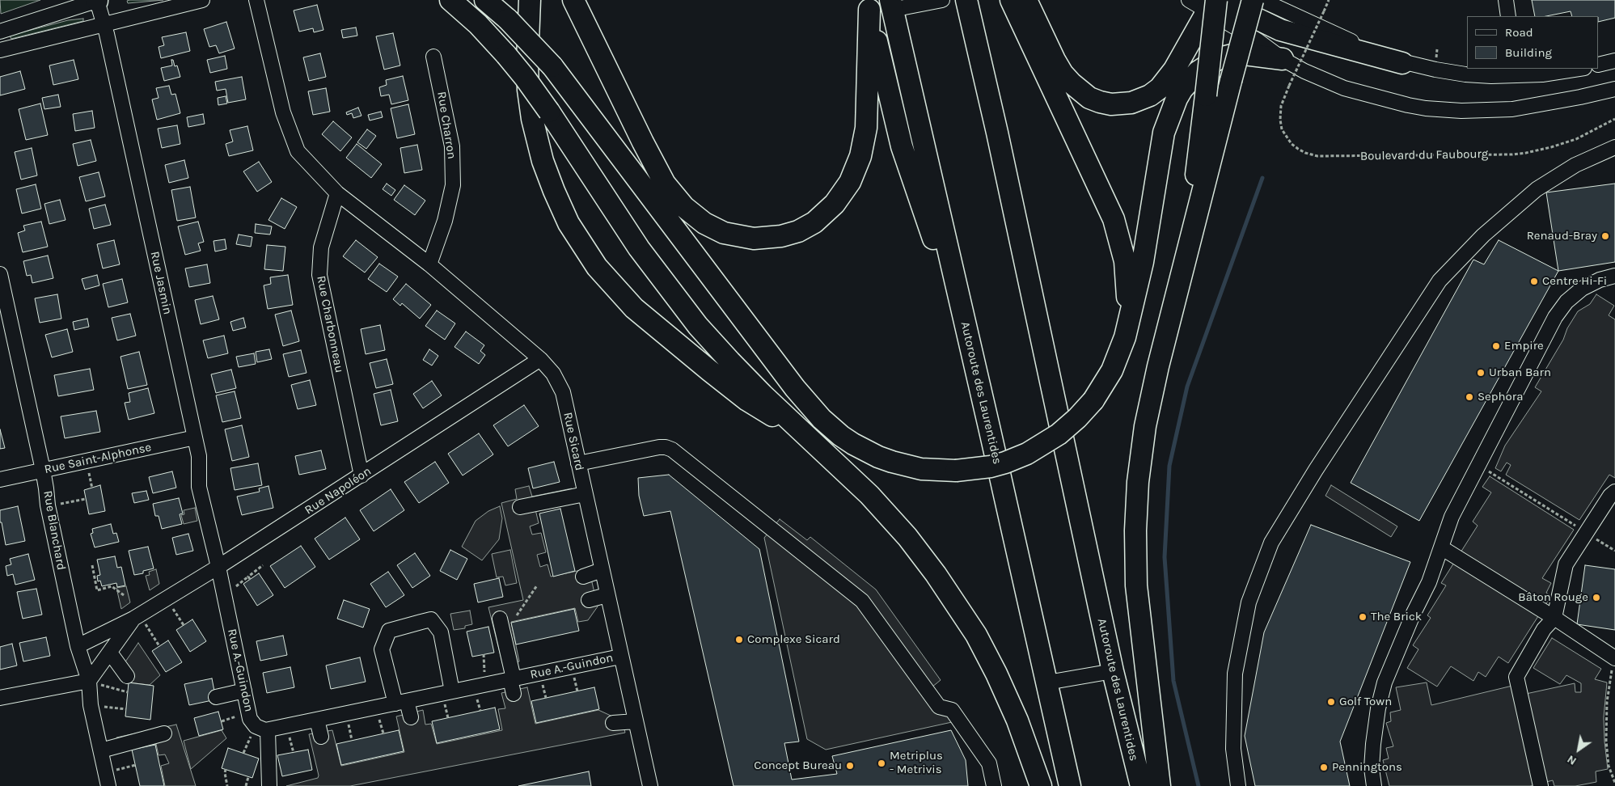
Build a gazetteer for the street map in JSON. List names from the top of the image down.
{
  "streets": {
    "highway": ["Autoroute des Laurentides"],
    "street": [
      "Rue Charron",
      "Rue Jasmin",
      "Rue Charbonneau",
      "Rue Sicard",
      "Rue Saint-Alphonse",
      "Rue Napoléon",
      "Rue Blanchard",
      "Rue A.-Guindon"
    ],
    "path": ["Boulevard du Faubourg"]
  },
  "crossings": [
    ["Rue Charron", "Rue Sicard"],
    ["Rue Jasmin", "Rue Saint-Alphonse"],
    ["Rue Jasmin", "Rue Napoléon"],
    ["Rue Jasmin", "Rue A.-Guindon"],
    ["Rue Charbonneau", "Rue Sicard"],
    ["Rue Charbonneau", "Rue Napoléon"],
    ["Rue Sicard", "Rue Napoléon"],
    ["Rue Sicard", "Rue A.-Guindon"],
    ["Rue Saint-Alphonse", "Rue Blanchard"],
    ["Rue Napoléon", "Rue Blanchard"],
    ["Rue Napoléon", "Rue A.-Guindon"]
  ],
  "places": [
    "Renaud-Bray",
    "Centre Hi-Fi",
    "Empire",
    "Urban Barn",
    "Sephora",
    "Bâton Rouge",
    "The Brick",
    "Complexe Sicard",
    "Golf Town",
    "Metriplus - Metrivis",
    "Concept Bureau",
    "Penningtons"
  ],
  "legend": ["Road", "Building"],
  "north": "bottom left"
}
